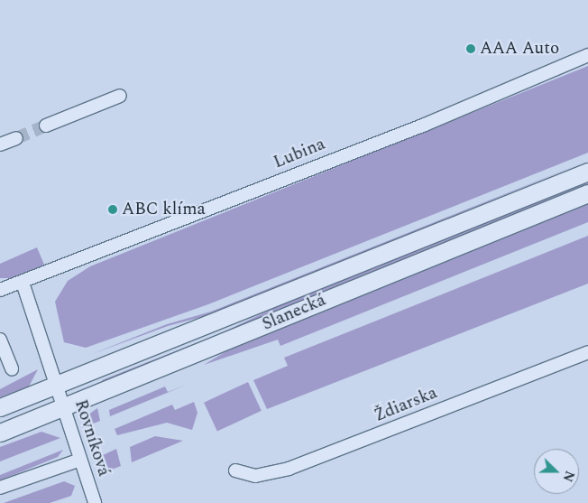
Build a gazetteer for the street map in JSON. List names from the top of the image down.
{
  "streets": {
    "main road": ["Slanecká"],
    "street": ["Lubina", "Ždiarska", "Rovníková"]
  },
  "crossings": [
    ["Slanecká", "Rovníková"]
  ],
  "places": ["AAA Auto", "ABC klíma"],
  "north": "right"
}
